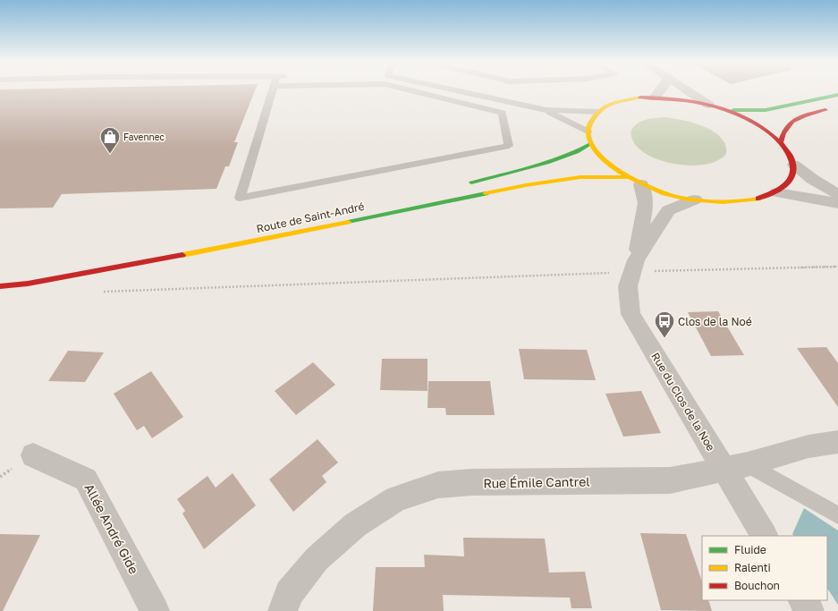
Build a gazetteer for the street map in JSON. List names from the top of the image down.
{
  "streets": {
    "main road": ["Route de Saint-André"],
    "street": ["Rue du Clos de la Noe", "Rue Émile Cantrel", "Allée André Gide"]
  },
  "crossings": [
    ["Route de Saint-André", "Rue du Clos de la Noe"],
    ["Rue du Clos de la Noe", "Rue Émile Cantrel"]
  ],
  "places": {
    "shop": ["Favennec"],
    "bus stop": ["Clos de la Noé"]
  },
  "legend": ["Fluide", "Ralenti", "Bouchon"]
}
